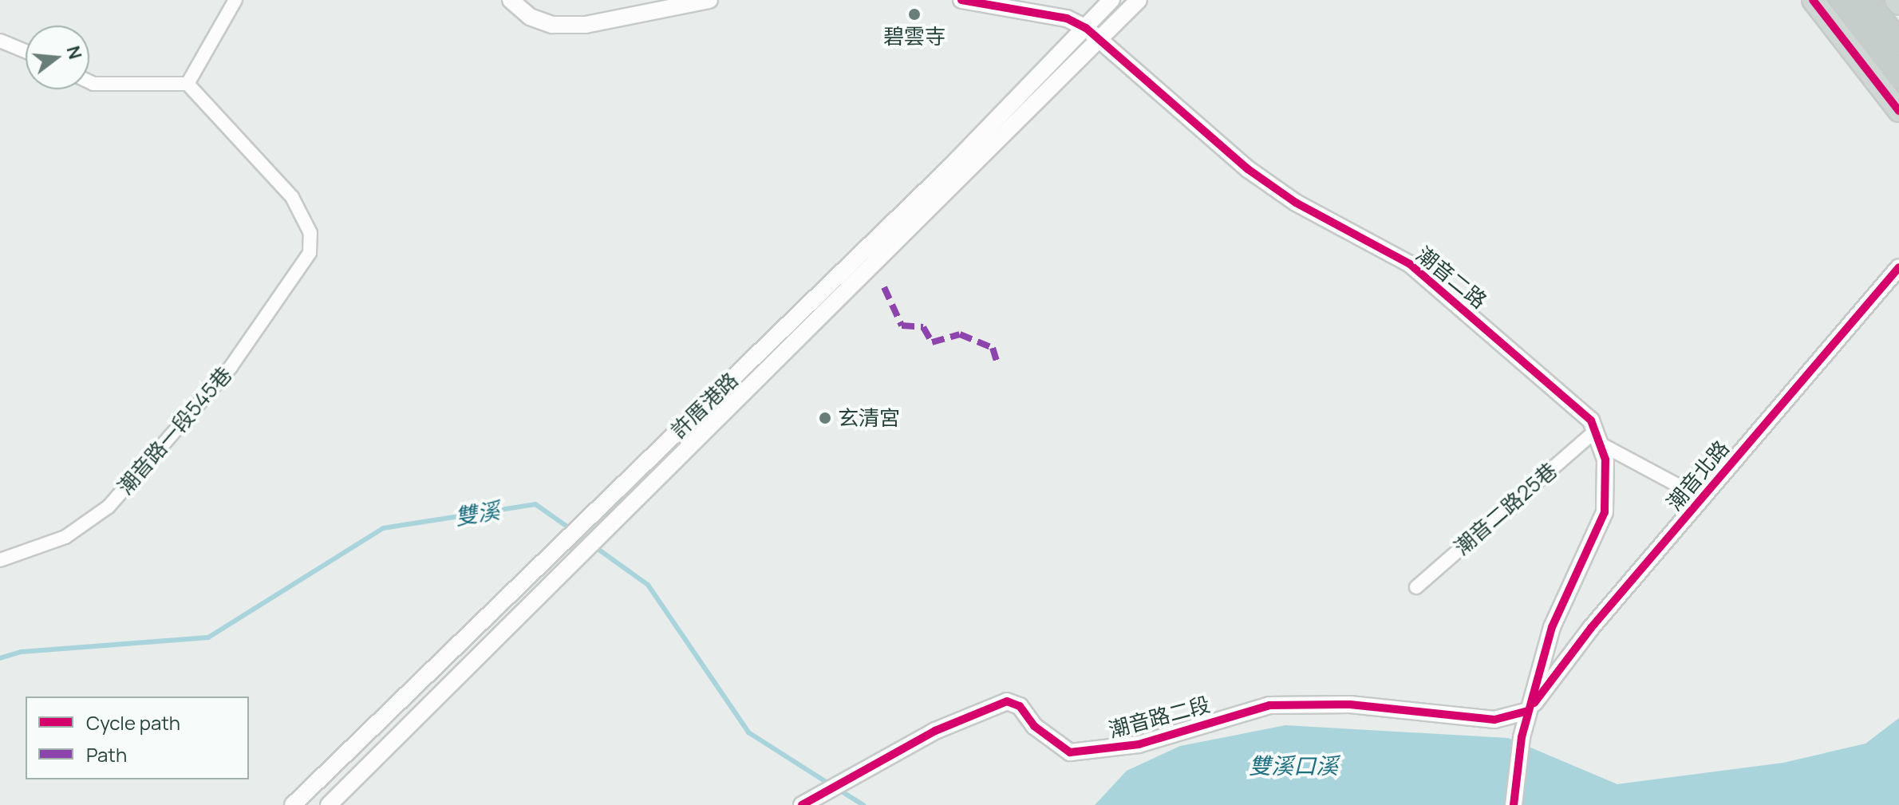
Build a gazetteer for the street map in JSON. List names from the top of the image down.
{
  "streets": {
    "street": [
      "潮音二路",
      "許厝港路",
      "潮音路一段545巷",
      "潮音北路",
      "潮音二路25巷",
      "潮音路二段"
    ]
  },
  "crossings": [
    ["潮音二路", "許厝港路"],
    ["潮音二路", "潮音二路25巷"],
    ["潮音北路", "潮音路二段"]
  ],
  "water": ["雙溪", "雙溪口溪"],
  "places": ["碧雲寺", "玄清宮"],
  "legend": ["Cycle path", "Path"],
  "north": "right"
}
